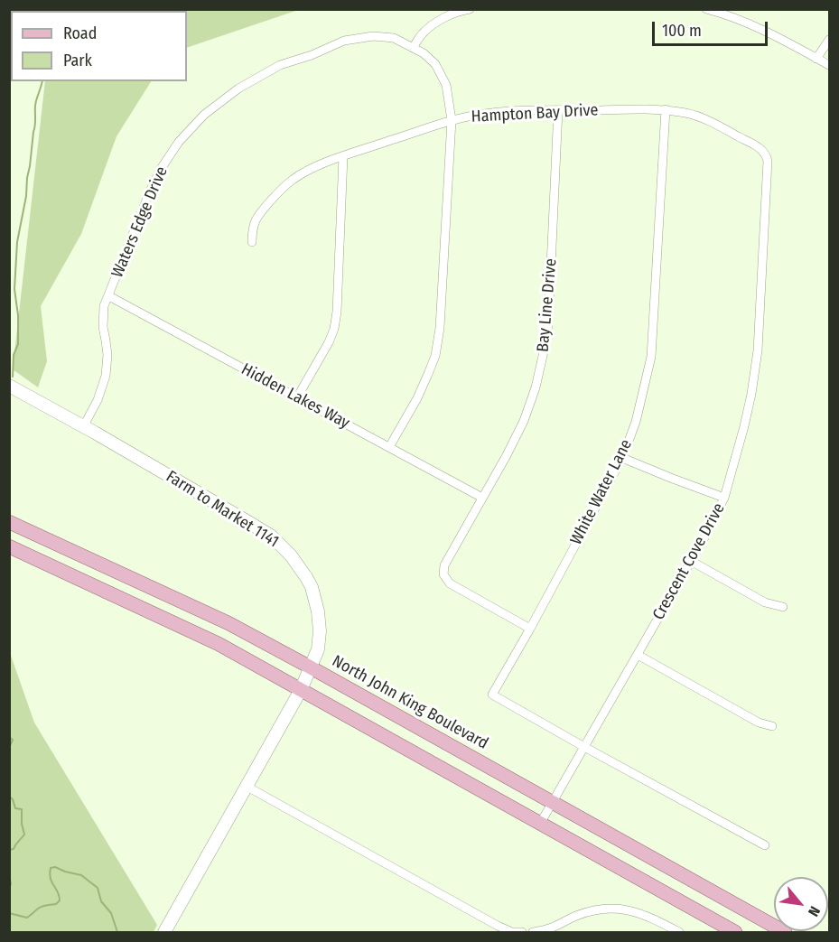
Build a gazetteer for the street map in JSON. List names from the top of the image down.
{
  "streets": {
    "main road": ["North John King Boulevard"],
    "street": [
      "Hampton Bay Drive",
      "Waters Edge Drive",
      "Bay Line Drive",
      "Hidden Lakes Way",
      "White Water Lane",
      "Farm to Market 1141",
      "Crescent Cove Drive"
    ]
  },
  "crossings": [
    ["Hampton Bay Drive", "Waters Edge Drive"],
    ["Hampton Bay Drive", "Bay Line Drive"],
    ["Hampton Bay Drive", "White Water Lane"],
    ["Hampton Bay Drive", "Crescent Cove Drive"],
    ["Waters Edge Drive", "Hidden Lakes Way"],
    ["Waters Edge Drive", "Farm to Market 1141"],
    ["Bay Line Drive", "Hidden Lakes Way"],
    ["Bay Line Drive", "White Water Lane"],
    ["White Water Lane", "Crescent Cove Drive"],
    ["Farm to Market 1141", "North John King Boulevard"],
    ["Crescent Cove Drive", "North John King Boulevard"]
  ],
  "legend": ["Road", "Park"],
  "scale_bar": "100 m",
  "north": "bottom right"
}
